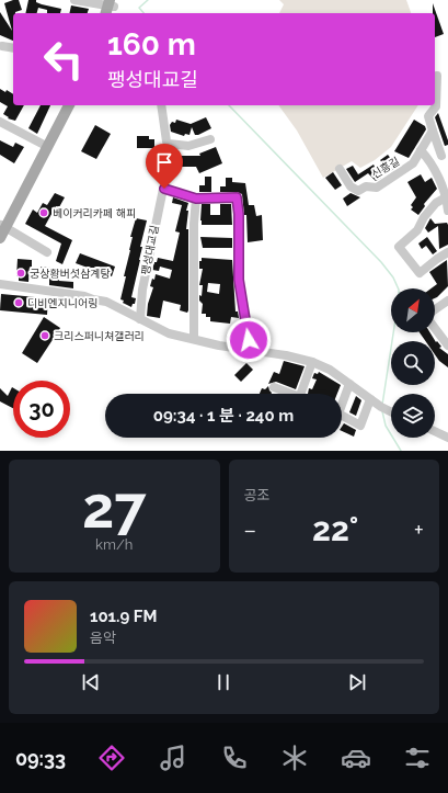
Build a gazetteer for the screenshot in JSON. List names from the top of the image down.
{
  "streets": {
    "street": ["신흥길", "팽성대교길"]
  },
  "places": [
    "베이커리카페 해피",
    "궁상황버섯삼계탕",
    "디비엔지니어링",
    "크리스퍼니쳐갤러리"
  ],
  "north": "top right",
  "page": {
    "turn": ["160 m", "팽성대교길"],
    "limit": "30",
    "trip": "09:34 · 1 분 · 240 m",
    "tile": [
      ["27", "km/h"],
      "공조"
    ],
    "heat": ["−", "22°", "+"],
    "song": ["101.9 FM", "음악"],
    "tabs": "09:33"
  }
}
